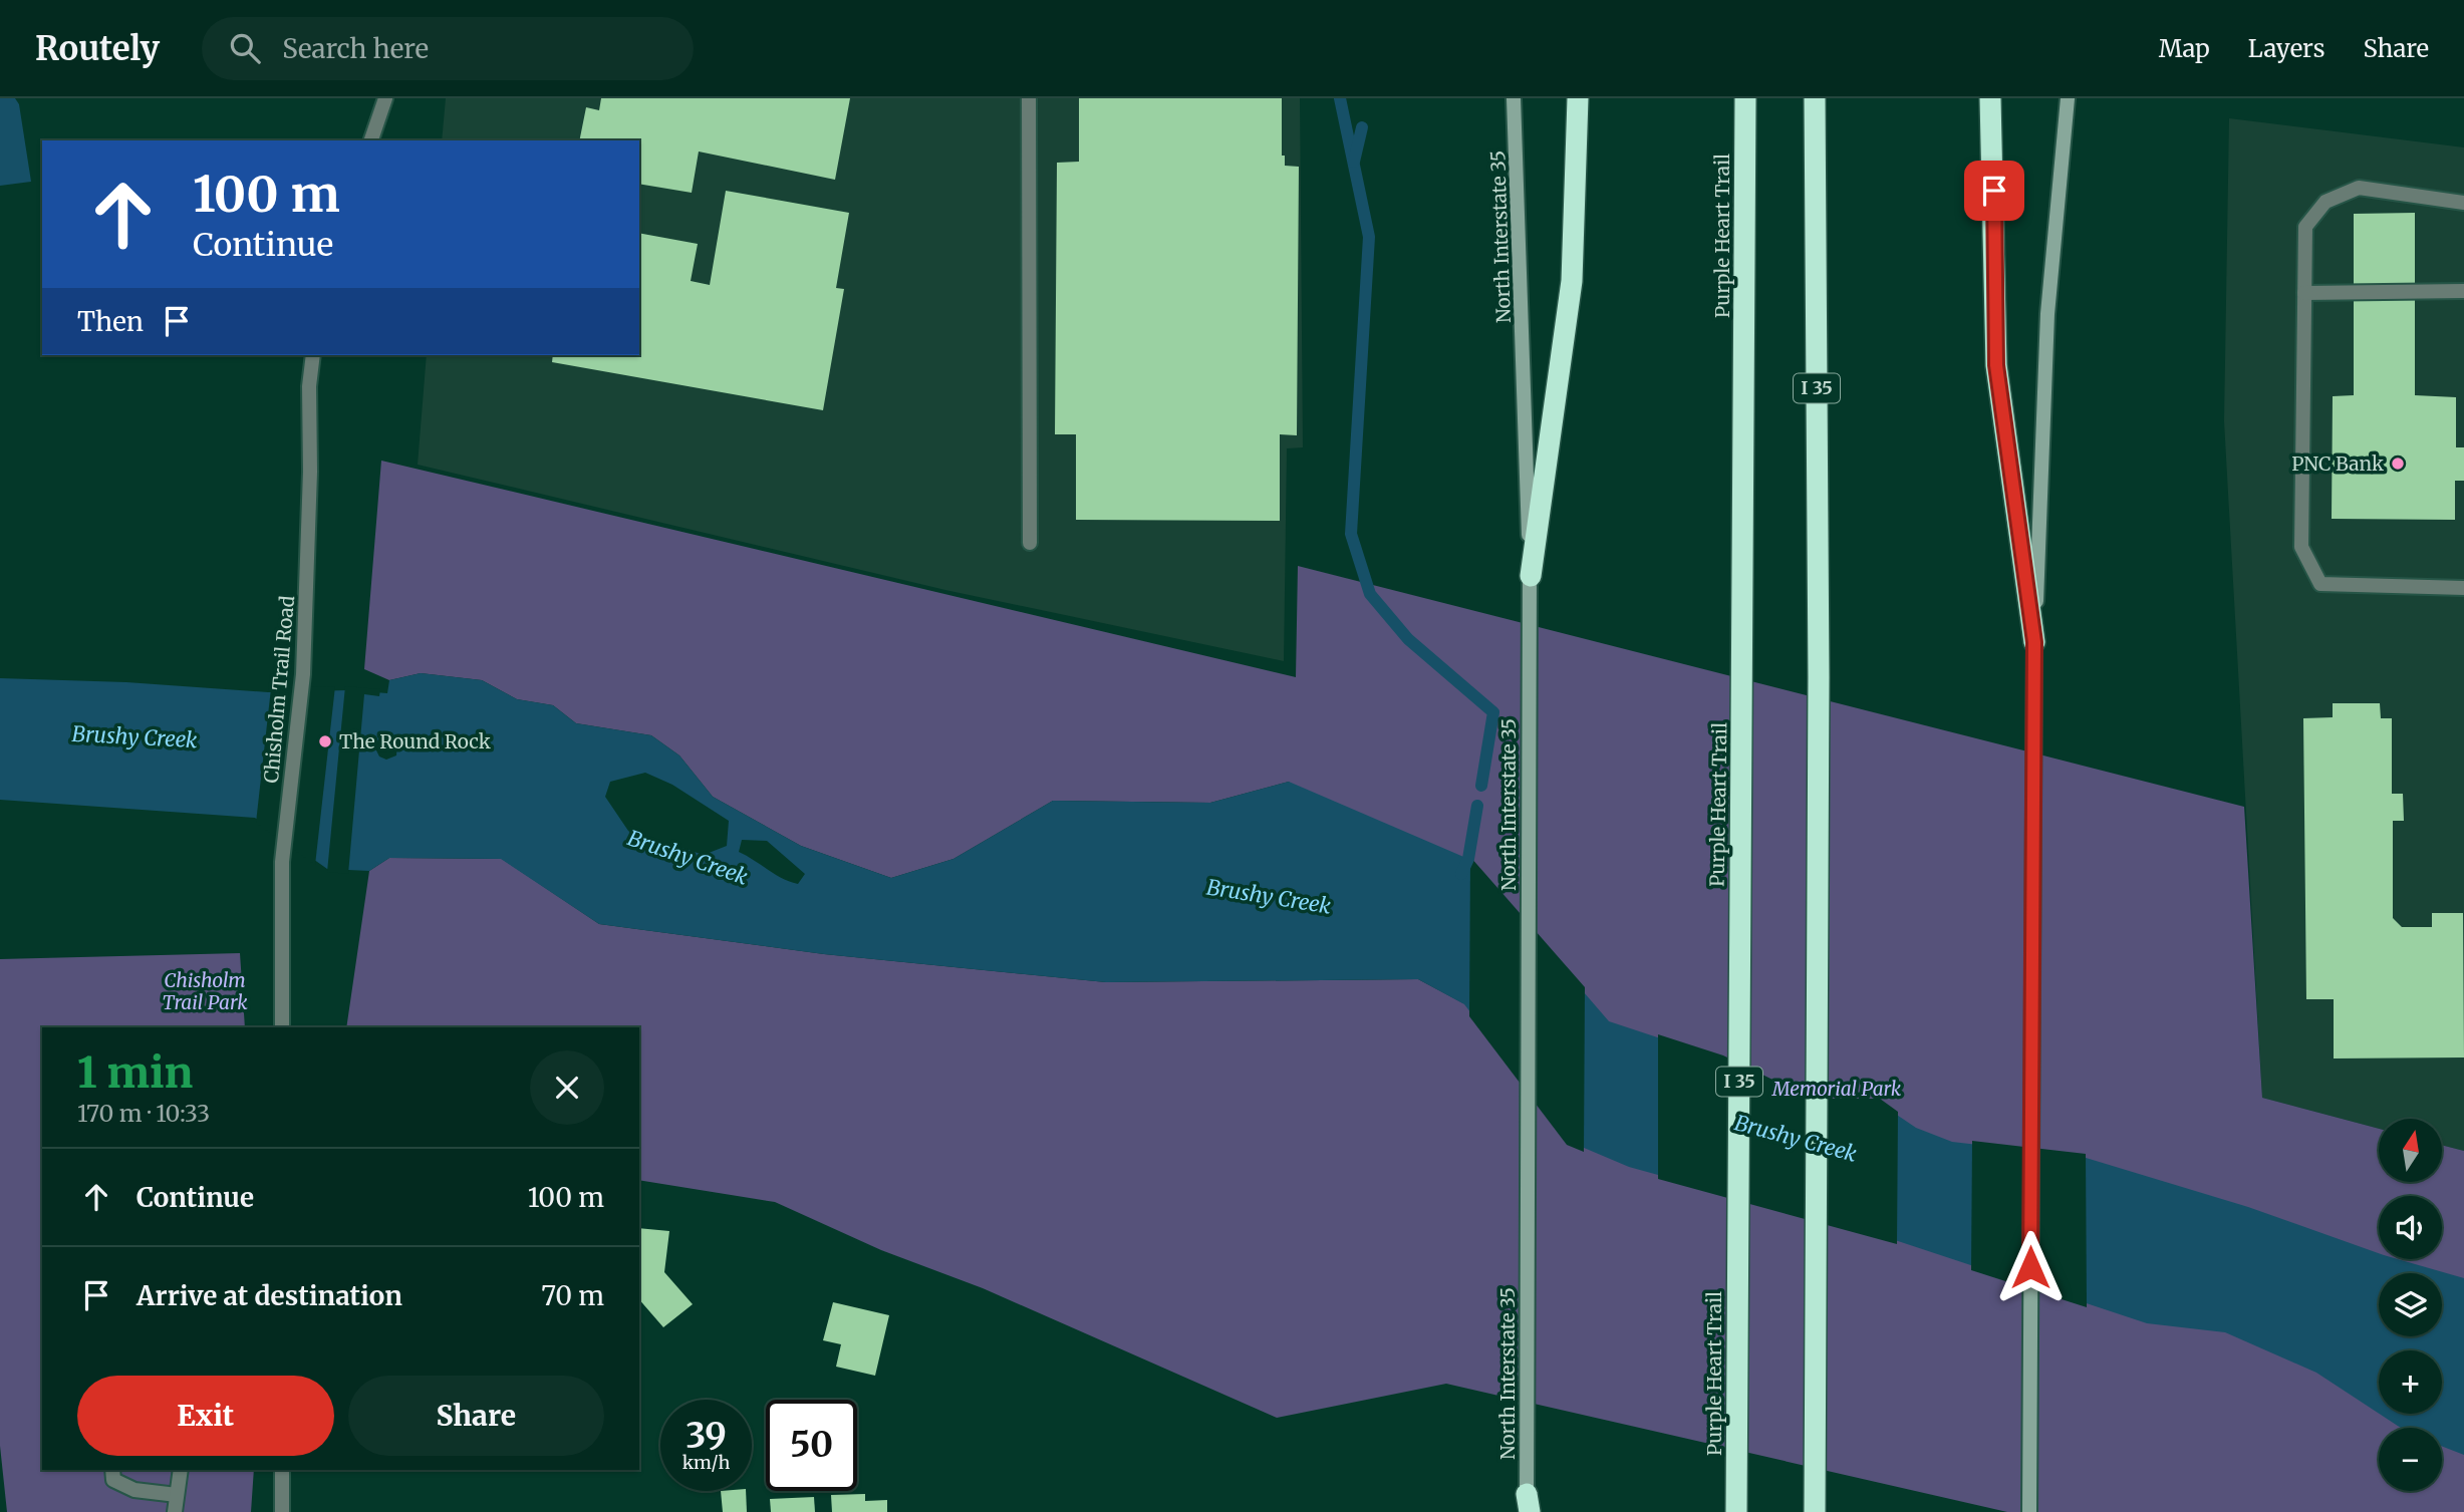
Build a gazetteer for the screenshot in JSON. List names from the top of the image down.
{
  "streets": {
    "highway": ["Purple Heart Trail", "I 35"],
    "main road": ["North Interstate 35"],
    "street": ["Chisholm Trail Road"]
  },
  "water": ["Brushy Creek"],
  "parks": ["Chisholm Trail Park", "Memorial Park"],
  "places": ["PNC Bank", "The Round Rock"],
  "north": "top",
  "page": {
    "header": "Routely",
    "search": "Search here",
    "nav": ["Map", "Layers", "Share"],
    "turn": ["100 m", "Continue"],
    "then": "Then",
    "heading": ["1 min", "170 m · 10:33"],
    "map_buttons": ["+", "−"],
    "list": [
      {
        "name": "Continue",
        "value": "100 m"
      },
      {
        "name": "Arrive at destination",
        "value": "70 m"
      }
    ],
    "buttons": ["Exit", "Share"],
    "speed": "39 km/h",
    "limit": "50"
  }
}
